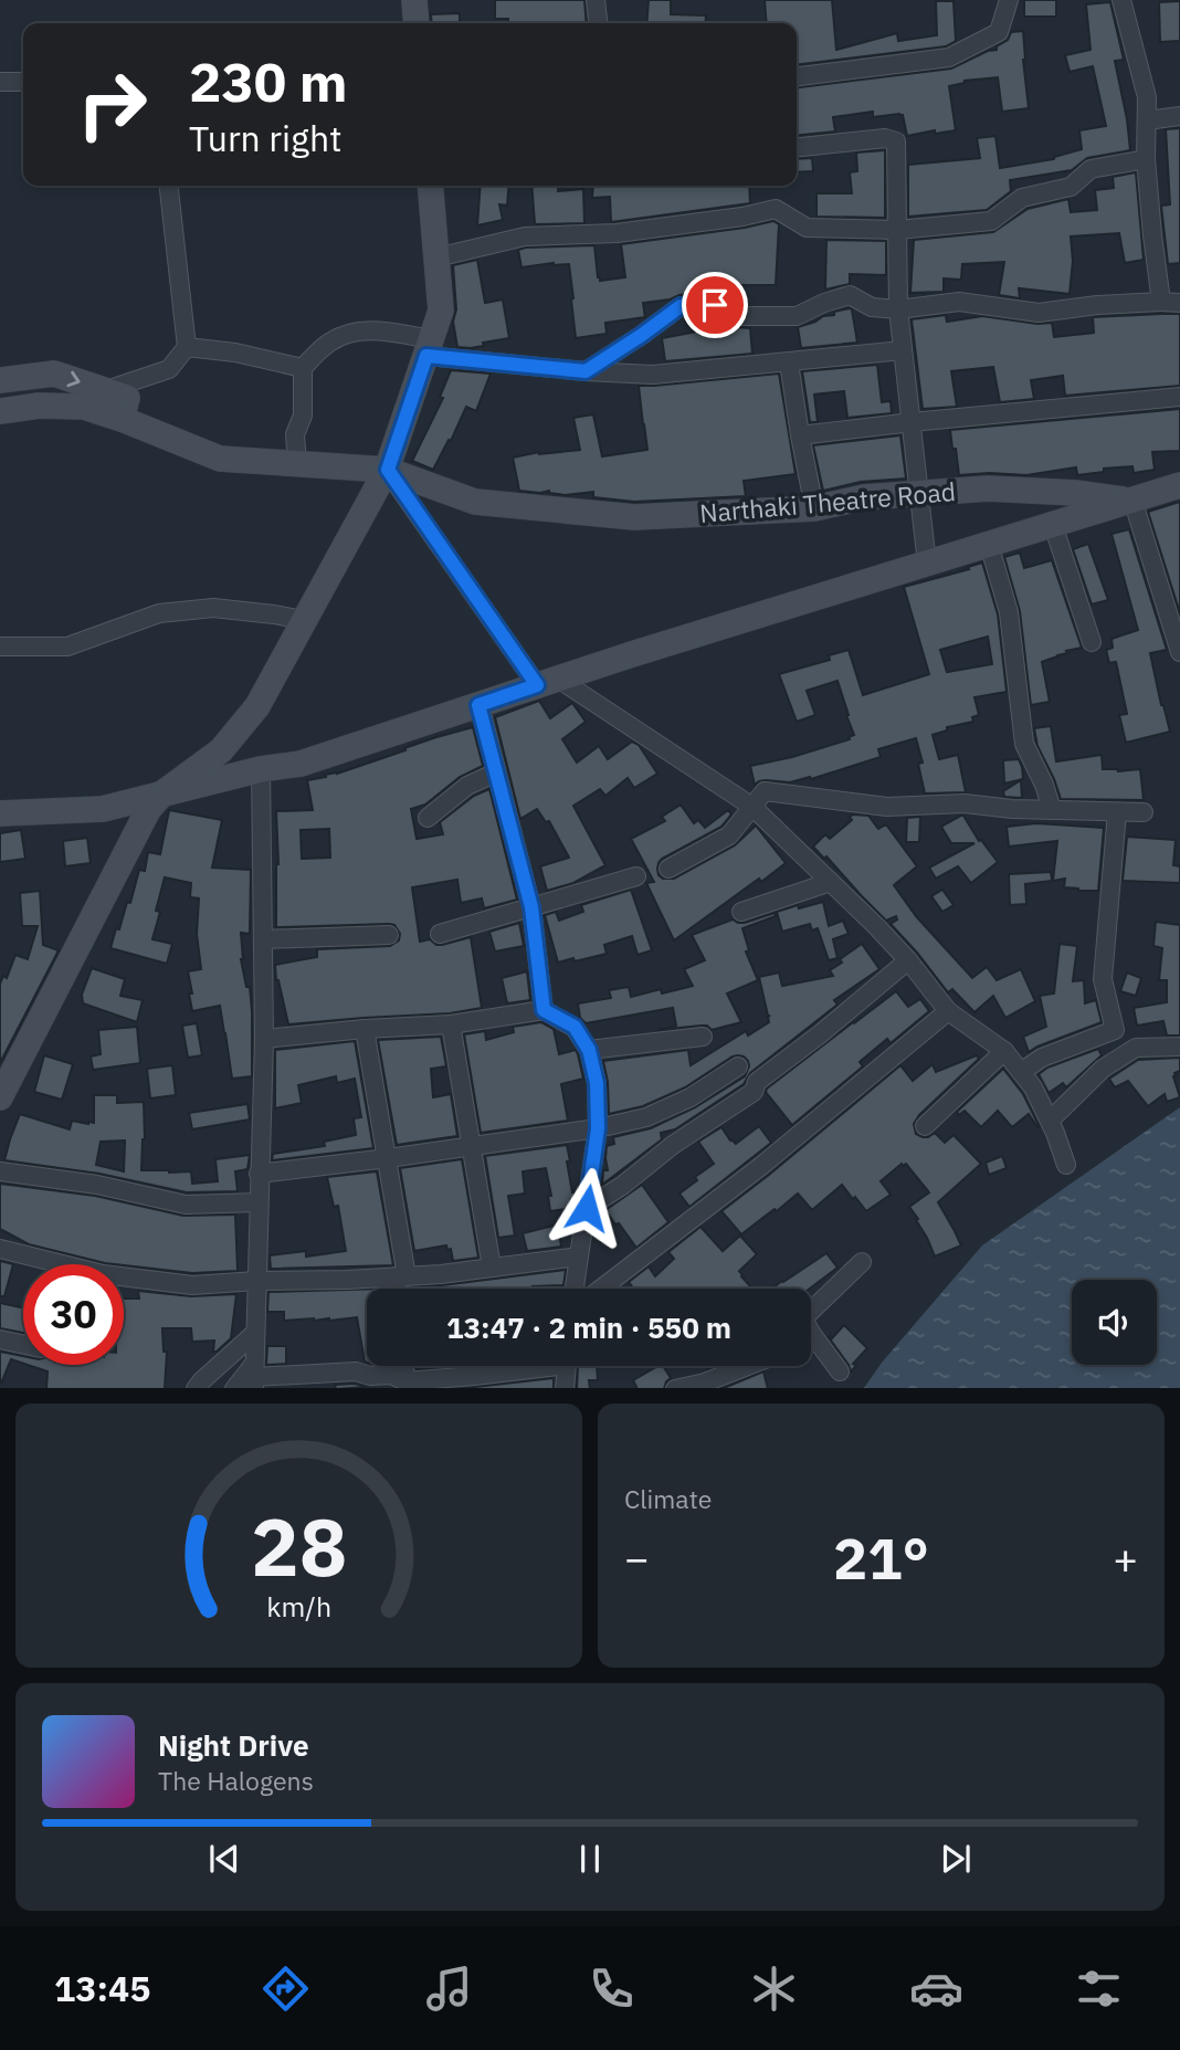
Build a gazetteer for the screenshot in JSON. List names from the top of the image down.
{
  "streets": {
    "street": ["Narthaki Theatre Road"]
  },
  "page": {
    "turn": ["230 m", "Turn right"],
    "limit": "30",
    "trip": "13:47 · 2 min · 550 m",
    "tile": "Climate",
    "heat": ["−", "21°", "+"],
    "song": ["Night Drive", "The Halogens"],
    "tabs": "13:45",
    "gauge": ["28", "km/h"]
  }
}
